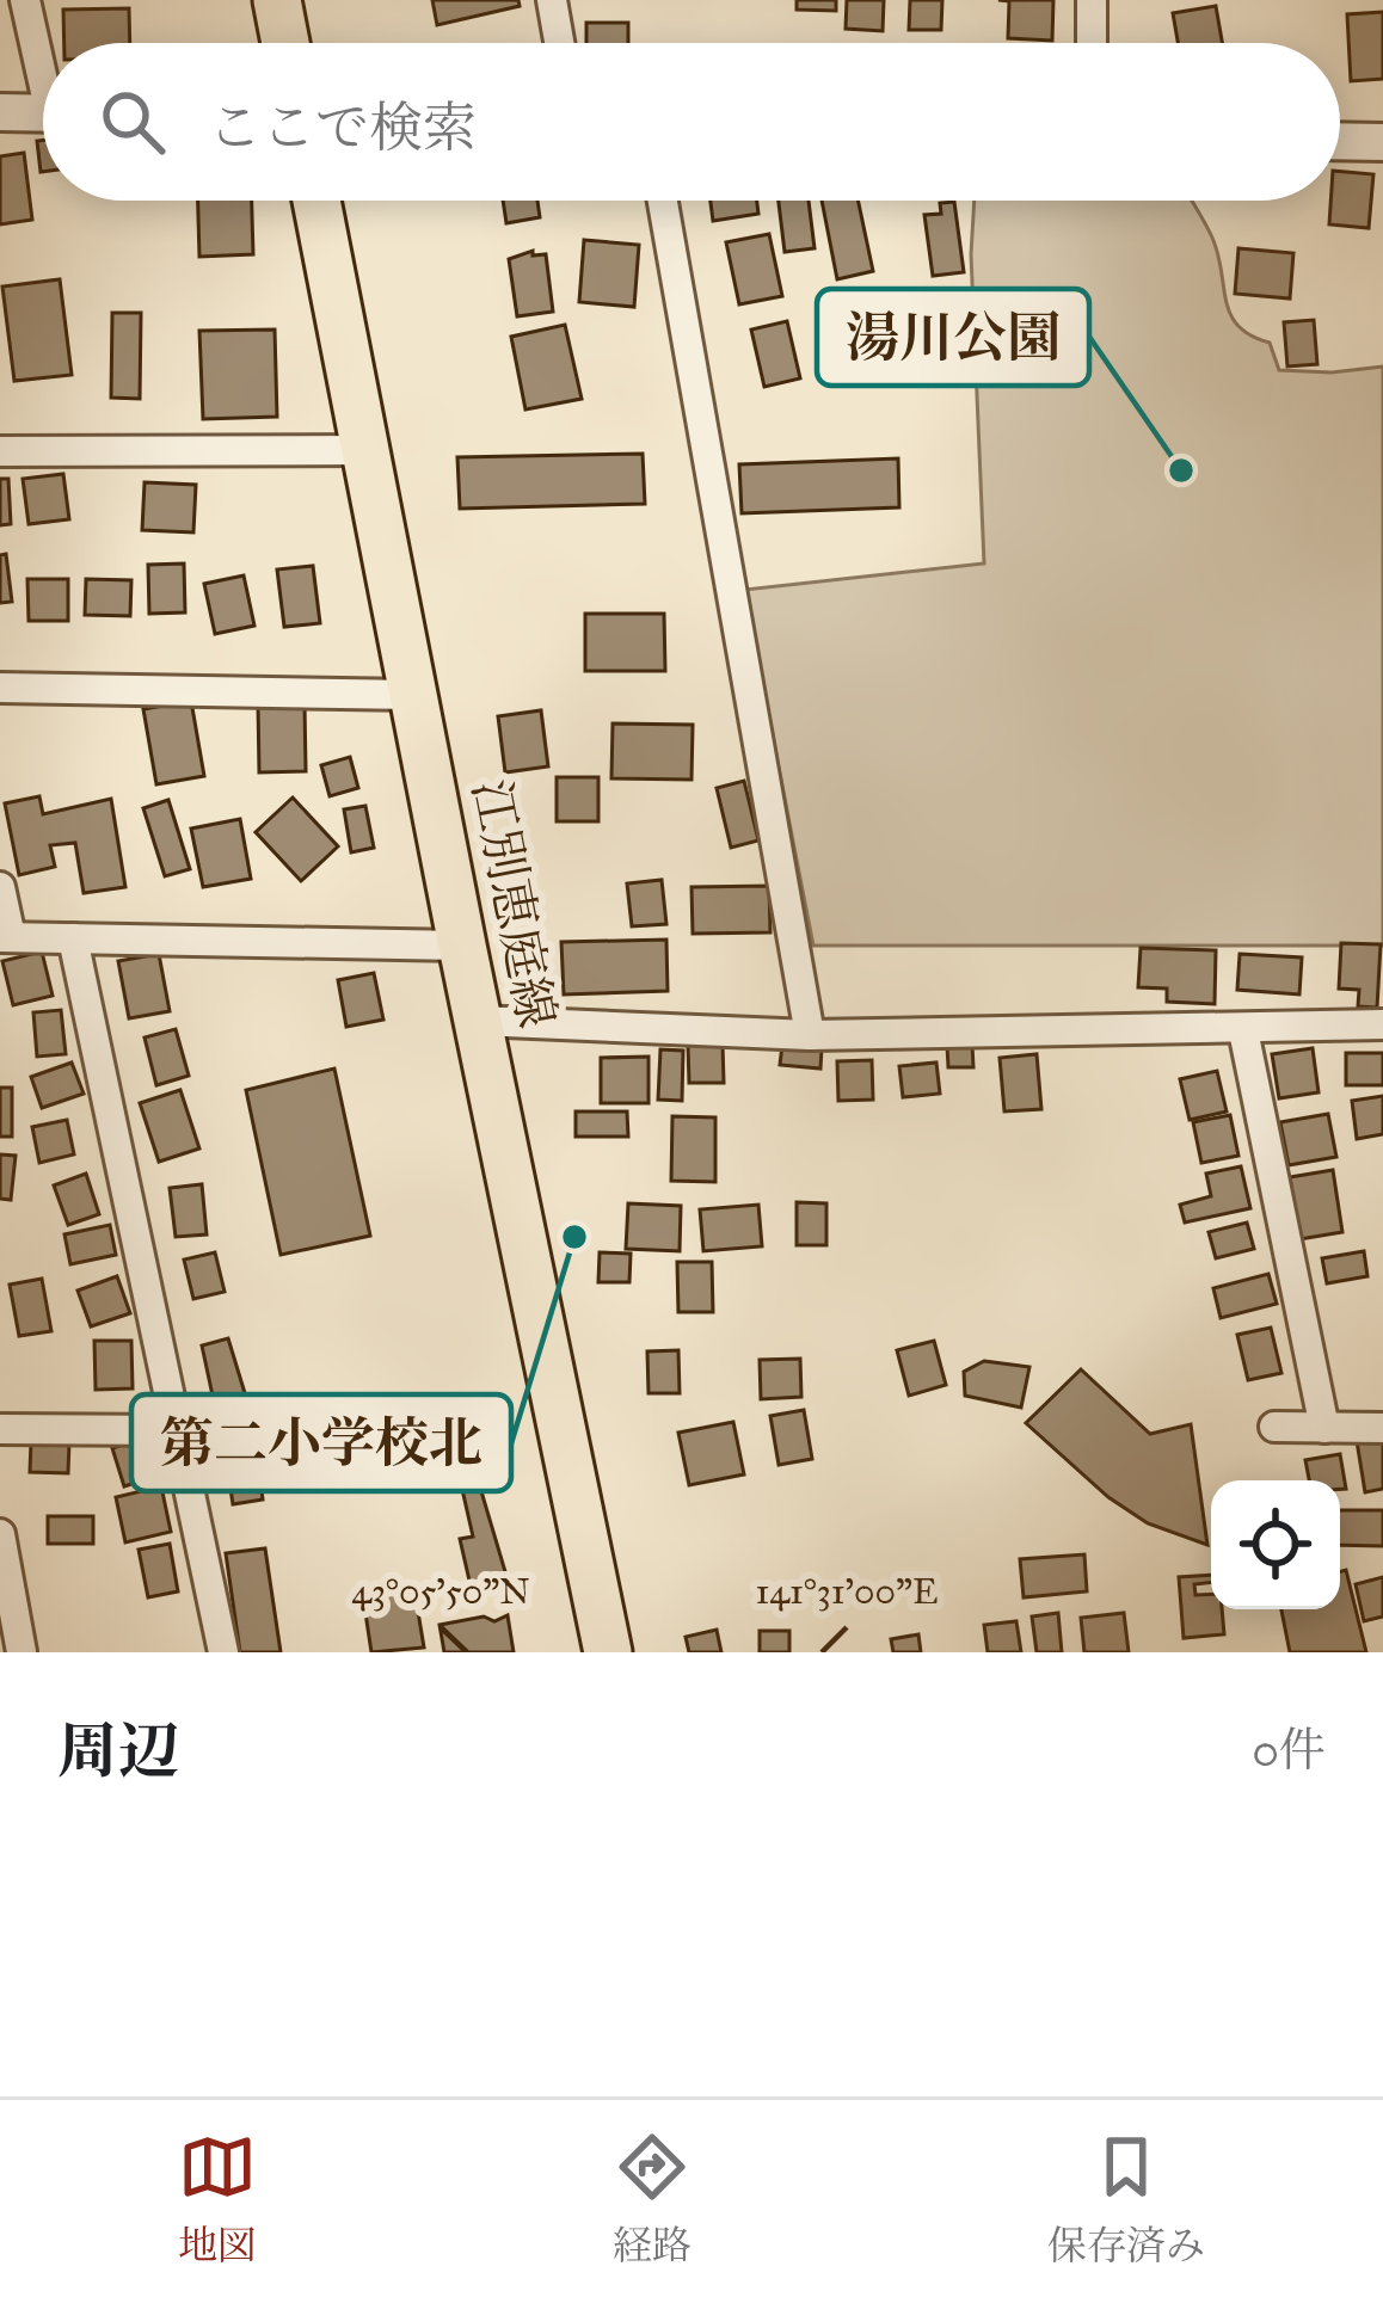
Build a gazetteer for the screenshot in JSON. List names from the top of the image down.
{
  "streets": {
    "main road": ["江別恵庭線"]
  },
  "places": ["湯川公園", "第二小学校北"],
  "page": {
    "search": "ここで検索",
    "heading": ["周辺", "0件"],
    "nav": ["地図", "経路", "保存済み"]
  },
  "coordinates": ["43°05'50\"N", "141°31'00\"E"]
}
